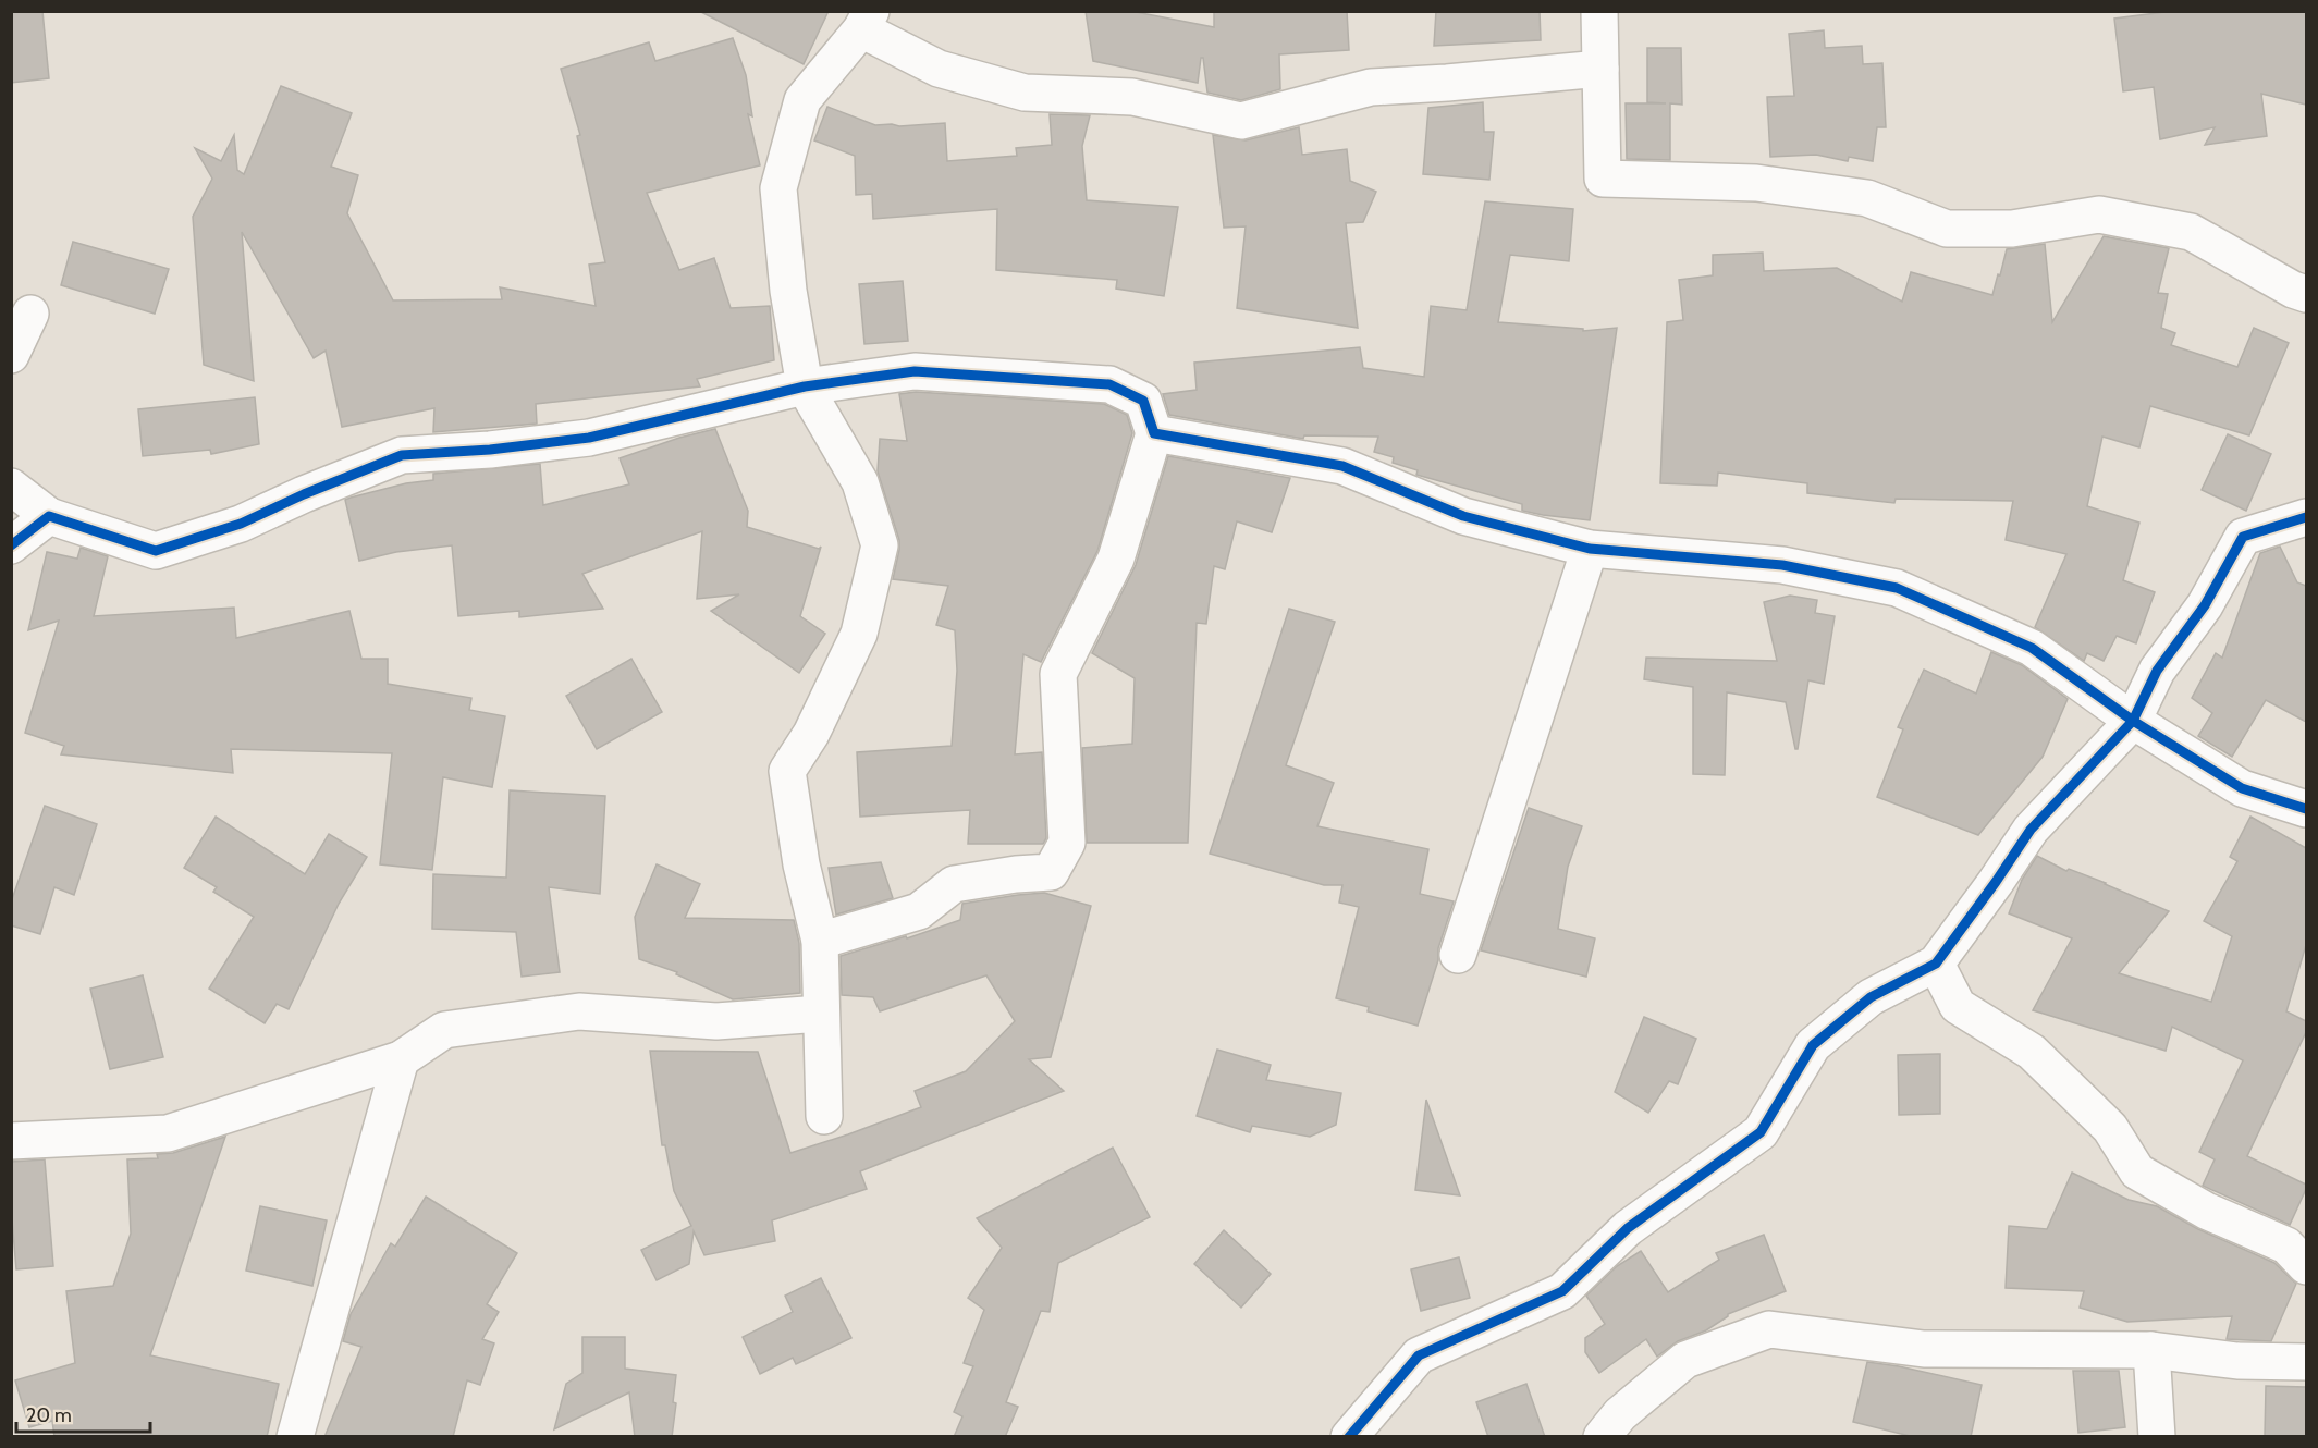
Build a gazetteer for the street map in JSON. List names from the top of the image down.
{
  "scale_bar": "20 m"
}
